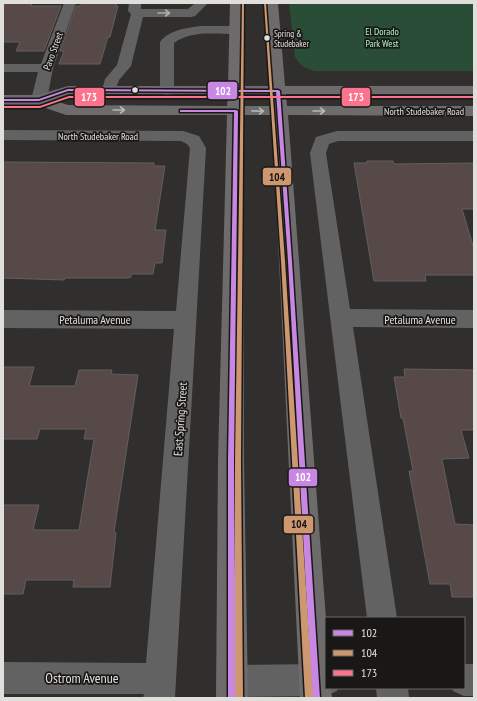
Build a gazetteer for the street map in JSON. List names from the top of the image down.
{
  "streets": {
    "main road": ["North Studebaker Road"],
    "street": [
      "Pavo Street",
      "Petaluma Avenue",
      "East Spring Street",
      "Ostrom Avenue"
    ]
  },
  "crossings": [
    ["Pavo Street", "North Studebaker Road"],
    ["North Studebaker Road", "East Spring Street"],
    ["Petaluma Avenue", "East Spring Street"],
    ["East Spring Street", "Ostrom Avenue"]
  ],
  "parks": ["El Dorado Park West"],
  "places": ["Spring & Studebaker"],
  "lines": ["transit line 104", "transit line 102", "transit line 173"],
  "legend": ["102", "104", "173"]
}
